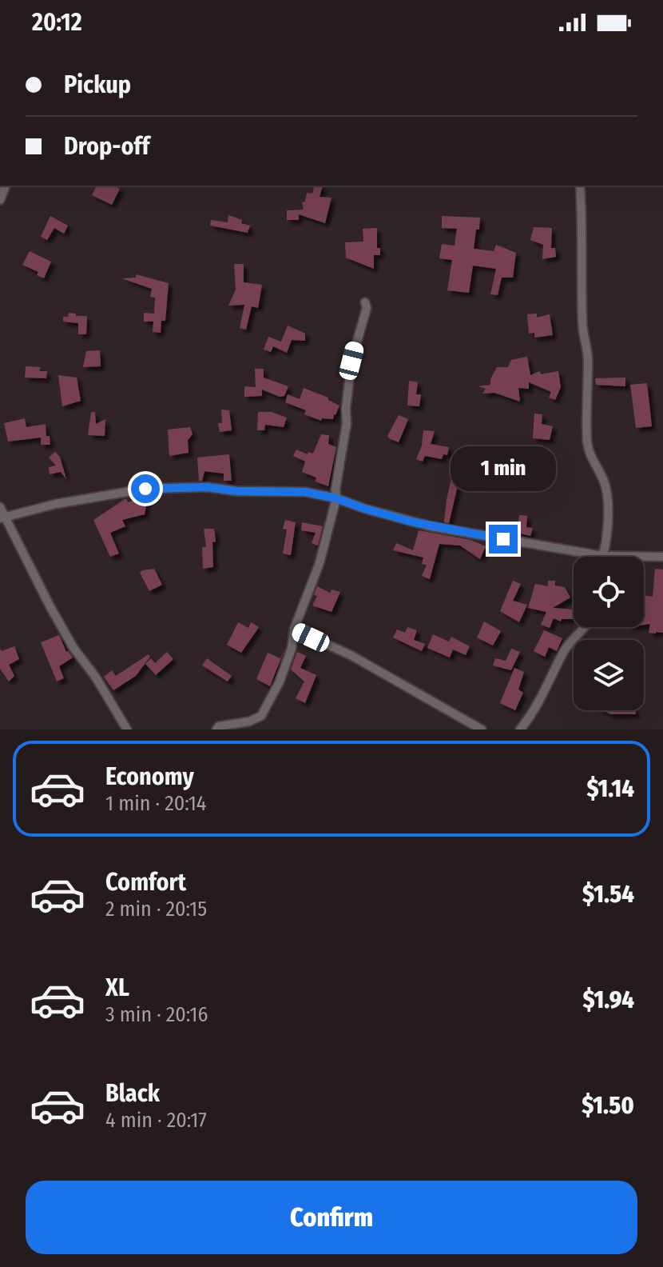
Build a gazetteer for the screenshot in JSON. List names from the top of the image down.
{
  "page": {
    "status": "20:12",
    "banner": ["Pickup", "Drop-off"],
    "bubble": "1 min",
    "list": [
      {
        "name": "Economy",
        "note": "1 min · 20:14",
        "value": "$1.14"
      },
      {
        "name": "Comfort",
        "note": "2 min · 20:15",
        "value": "$1.54"
      },
      {
        "name": "XL",
        "note": "3 min · 20:16",
        "value": "$1.94"
      },
      {
        "name": "Black",
        "note": "4 min · 20:17",
        "value": "$1.50"
      }
    ],
    "buttons": "Confirm"
  }
}
